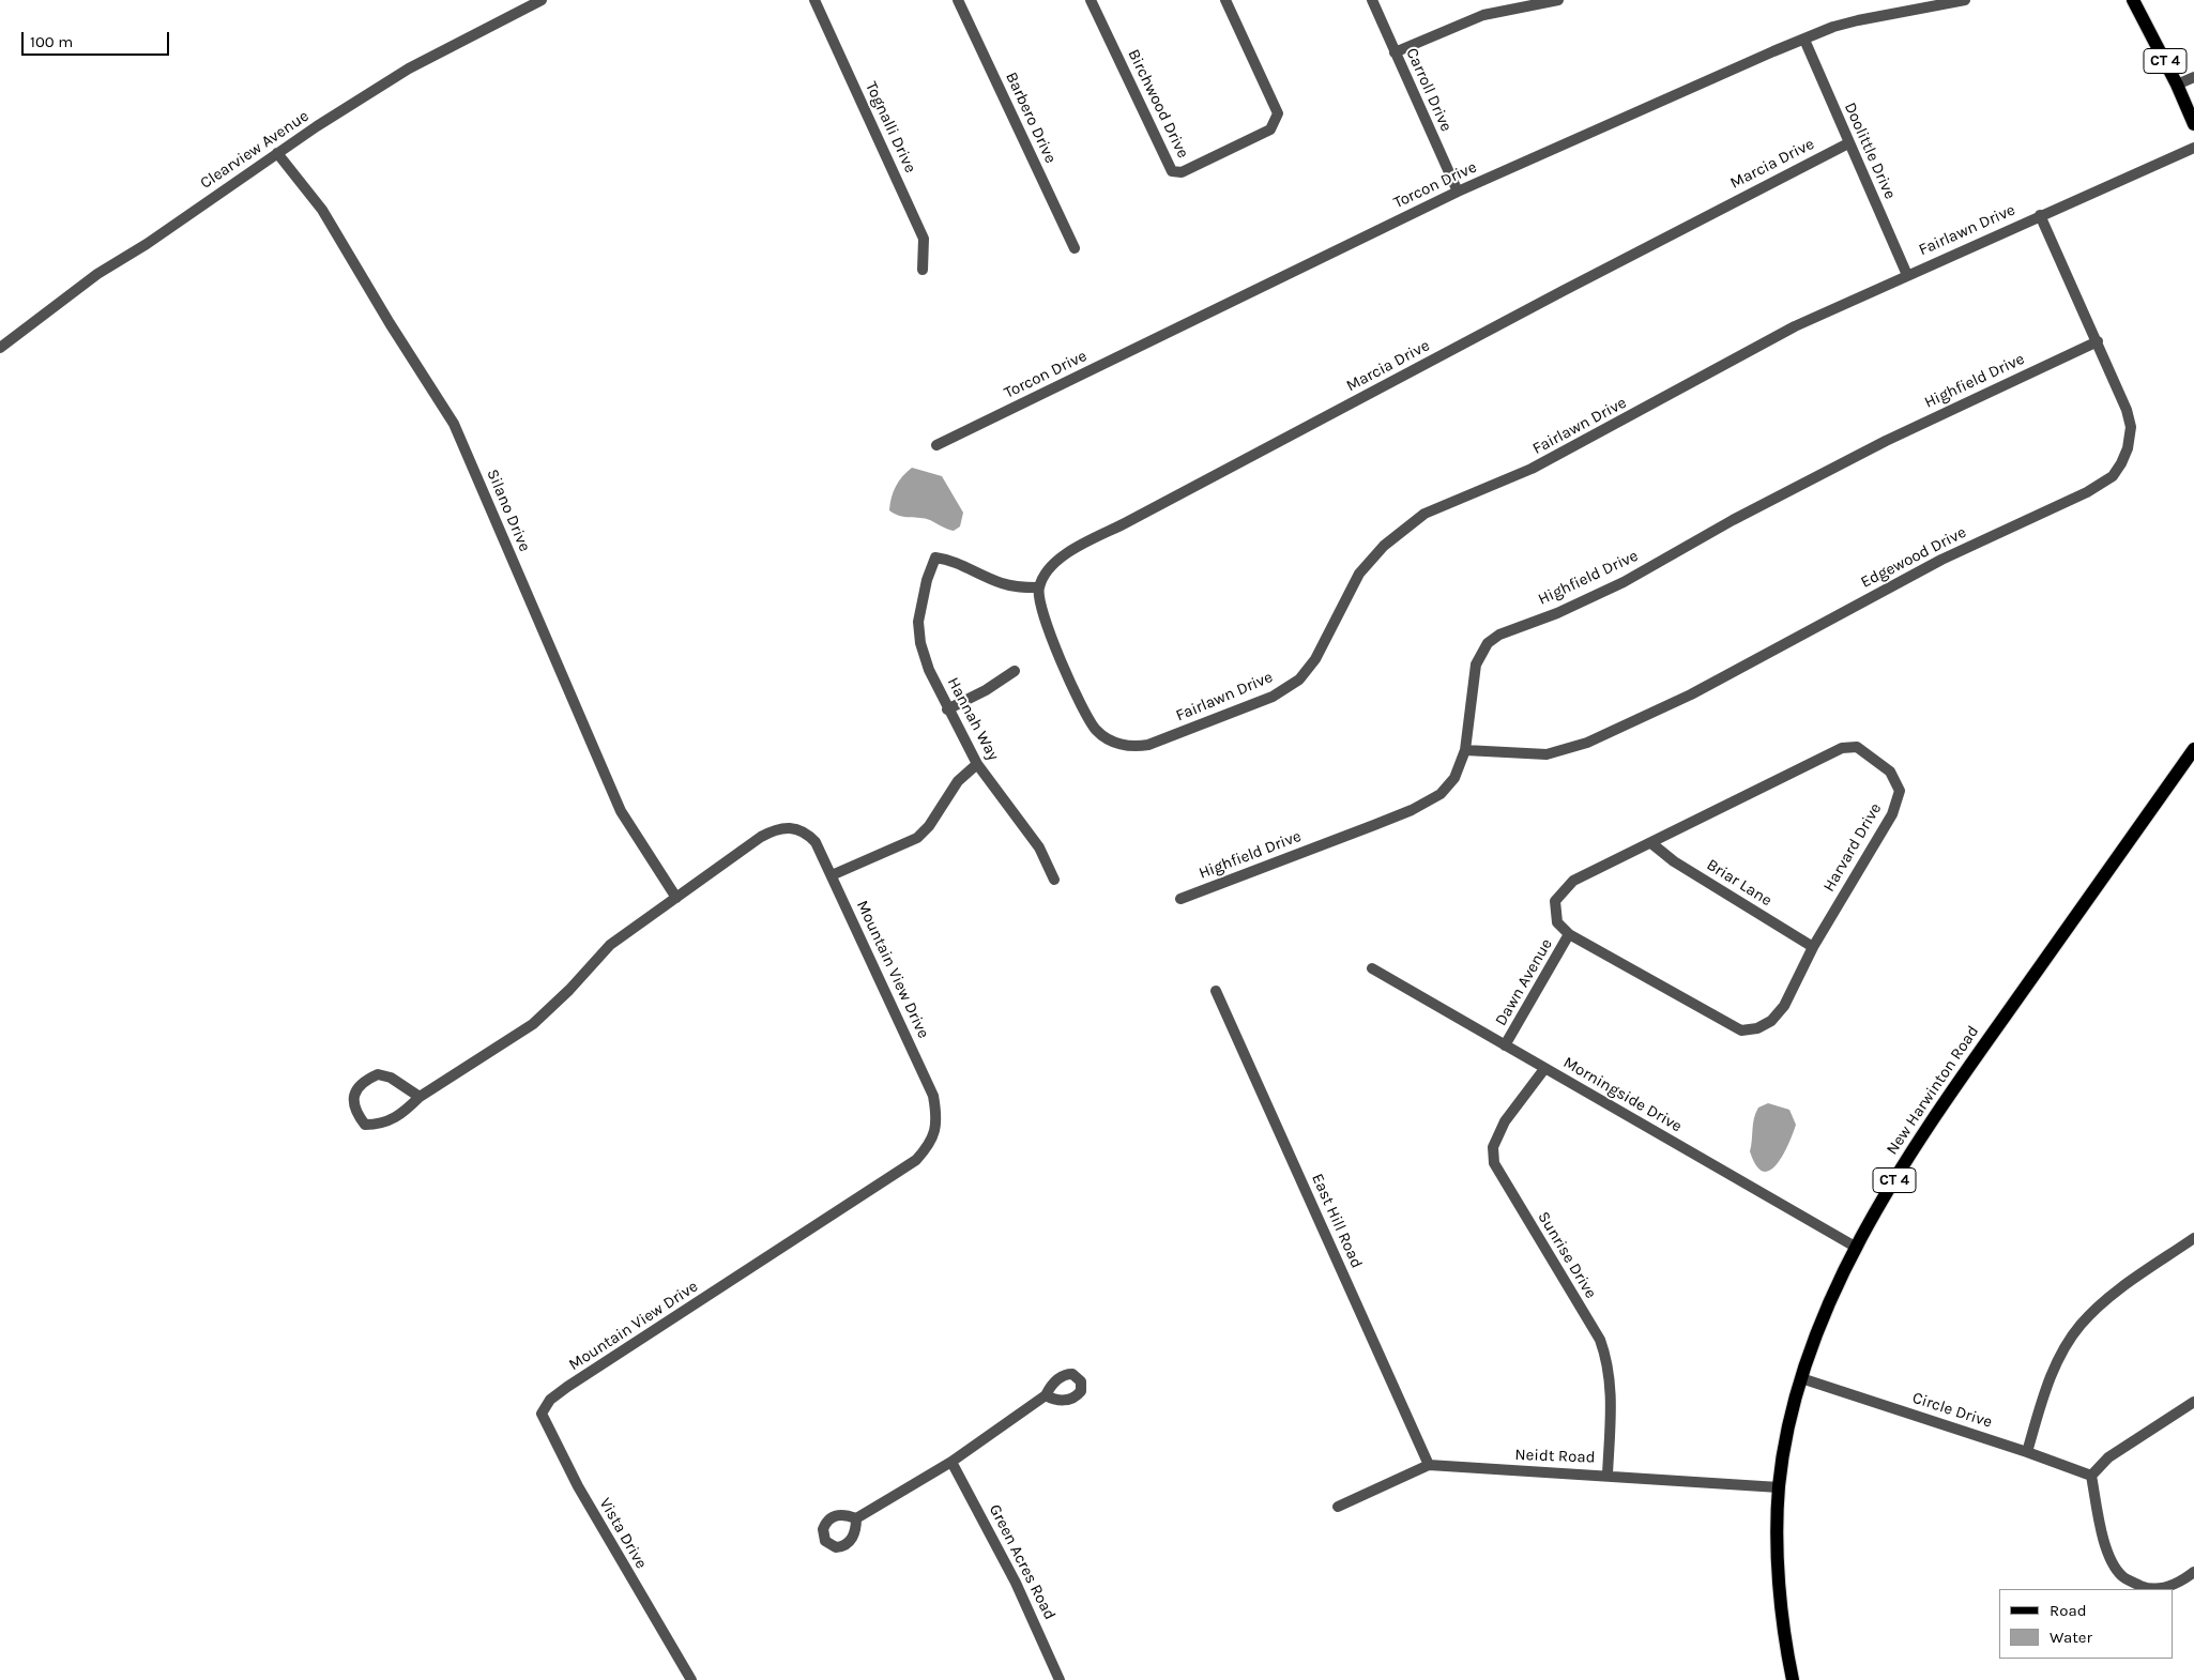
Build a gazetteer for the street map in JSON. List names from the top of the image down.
{
  "streets": {
    "main road": ["CT 4", "New Harwinton Road"],
    "street": [
      "Carroll Drive",
      "Birchwood Drive",
      "Barbero Drive",
      "Tognalli Drive",
      "Clearview Avenue",
      "Doolittle Drive",
      "Marcia Drive",
      "Torcon Drive",
      "Fairlawn Drive",
      "Highfield Drive",
      "Silano Drive",
      "Edgewood Drive",
      "Hannah Way",
      "Harvard Drive",
      "Briar Lane",
      "Mountain View Drive",
      "Dawn Avenue",
      "Morningside Drive",
      "East Hill Road",
      "Sunrise Drive",
      "Circle Drive",
      "Neidt Road",
      "Vista Drive",
      "Green Acres Road"
    ]
  },
  "crossings": [
    ["Carroll Drive", "Torcon Drive"],
    ["Clearview Avenue", "Silano Drive"],
    ["Doolittle Drive", "Marcia Drive"],
    ["Doolittle Drive", "Torcon Drive"],
    ["Doolittle Drive", "Fairlawn Drive"],
    ["Marcia Drive", "Fairlawn Drive"],
    ["Marcia Drive", "Hannah Way"],
    ["Fairlawn Drive", "Edgewood Drive"],
    ["Fairlawn Drive", "Hannah Way"],
    ["Highfield Drive", "Edgewood Drive"],
    ["Silano Drive", "Mountain View Drive"],
    ["Harvard Drive", "Briar Lane"],
    ["Harvard Drive", "Dawn Avenue"],
    ["Mountain View Drive", "Vista Drive"],
    ["Dawn Avenue", "Morningside Drive"],
    ["New Harwinton Road", "Morningside Drive"],
    ["New Harwinton Road", "Circle Drive"],
    ["New Harwinton Road", "Neidt Road"],
    ["Morningside Drive", "Sunrise Drive"],
    ["East Hill Road", "Neidt Road"],
    ["Sunrise Drive", "Neidt Road"]
  ],
  "legend": ["Road", "Water"],
  "scale_bar": "100 m"
}
